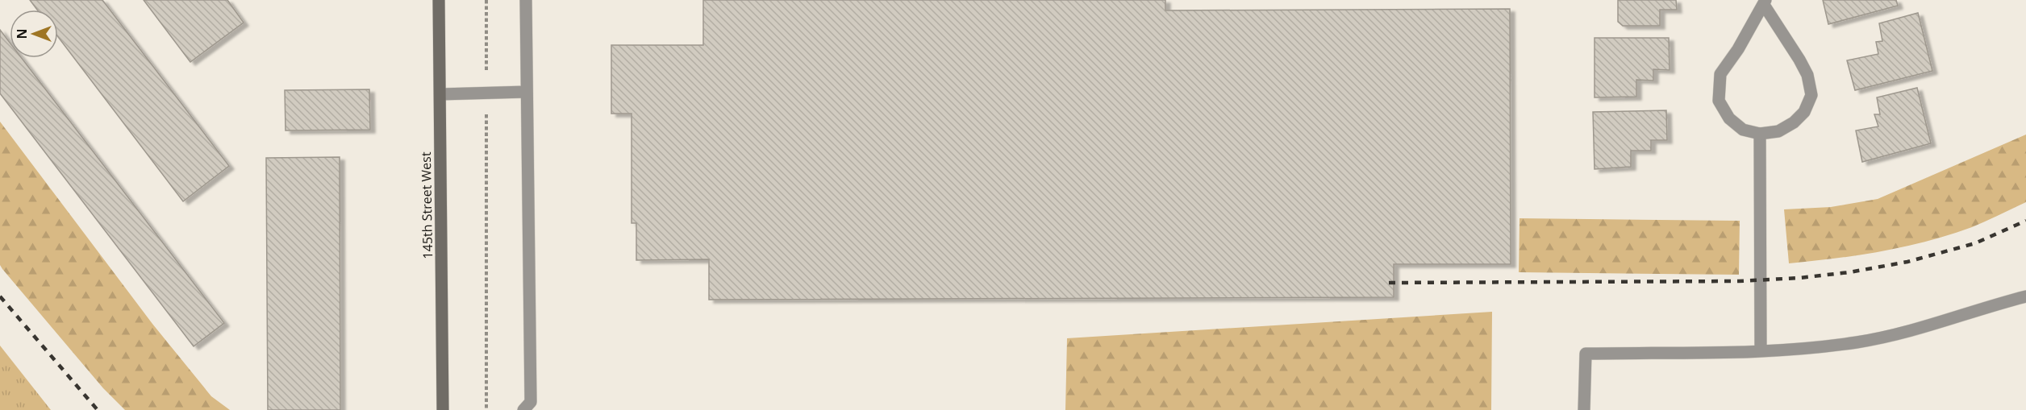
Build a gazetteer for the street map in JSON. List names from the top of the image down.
{
  "streets": {
    "street": ["145th Street West"]
  },
  "north": "left"
}
